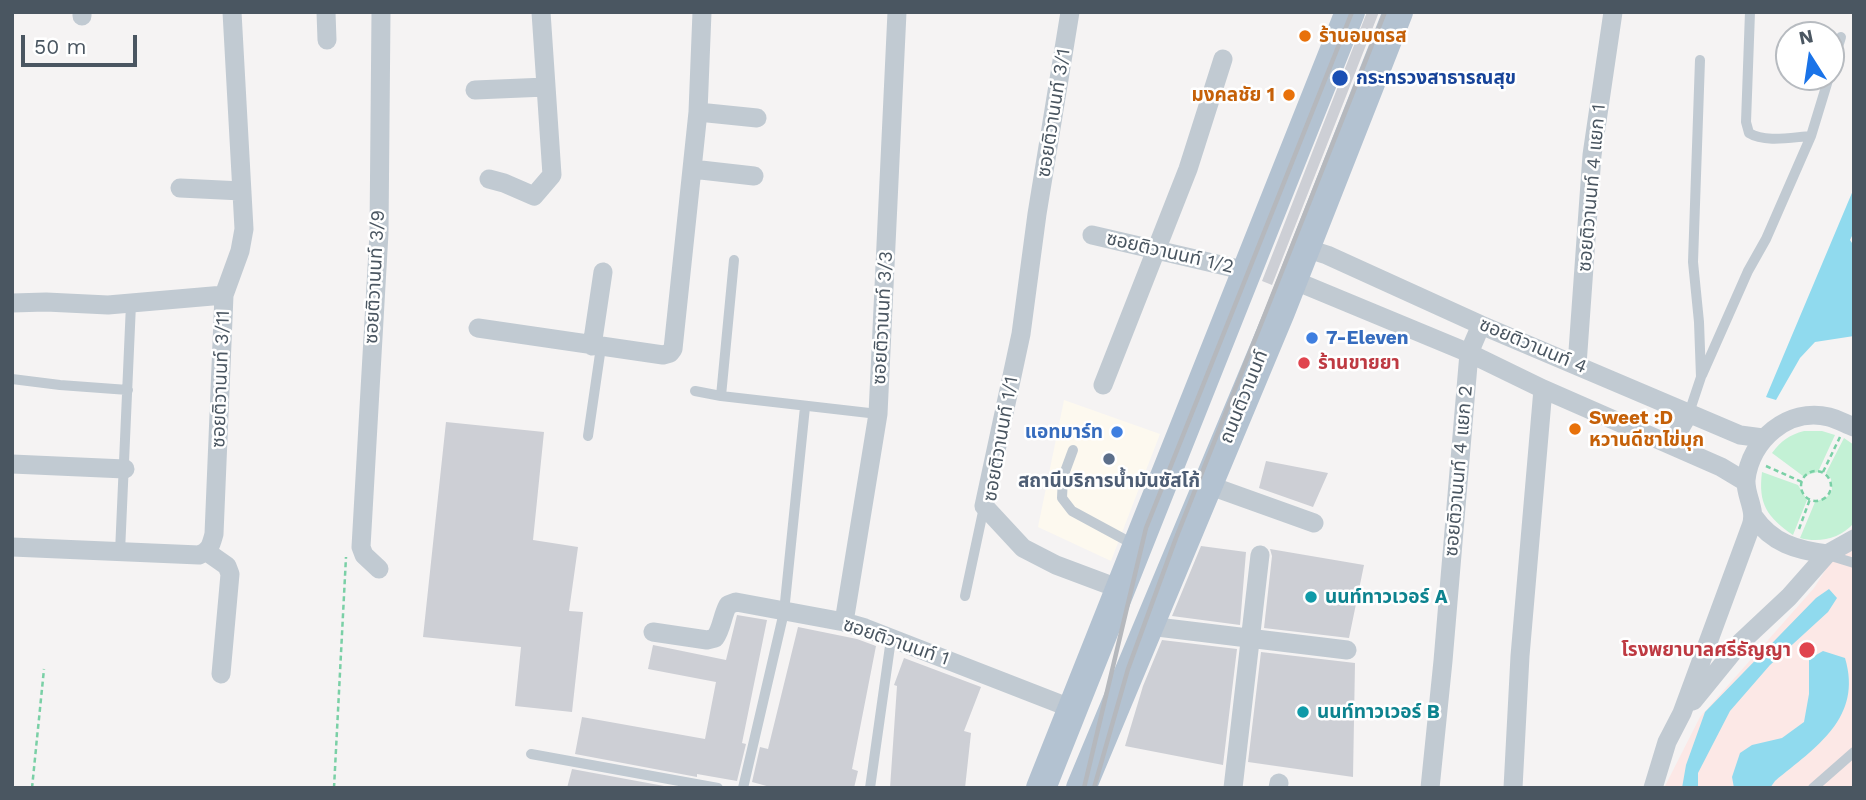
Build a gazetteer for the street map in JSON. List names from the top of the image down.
{
  "streets": {
    "main road": ["ถนนติวานนท์"],
    "street": [
      "ซอยติวานนท์ 3/1",
      "ซอยติวานนท์ 4 แยก 1",
      "ซอยติวานนท์ 1/2",
      "ซอยติวานนท์ 3/9",
      "ซอยติวานนท์ 3/3",
      "ซอยติวานนท์ 4",
      "ซอยติวานนท์ 3/11",
      "ซอยติวานนท์ 1/1",
      "ซอยติวานนท์ 4 แยก 2",
      "ซอยติวานนท์ 1"
    ]
  },
  "crossings": [
    ["ซอยติวานนท์ 3/1", "ซอยติวานนท์ 1/1"],
    ["ซอยติวานนท์ 4 แยก 1", "ซอยติวานนท์ 4"],
    ["ซอยติวานนท์ 3/3", "ซอยติวานนท์ 1"],
    ["ซอยติวานนท์ 4", "ถนนติวานนท์"],
    ["ซอยติวานนท์ 4", "ซอยติวานนท์ 4 แยก 2"]
  ],
  "places": [
    "ร้านอมตรส",
    "กระทรวงสาธารณสุข",
    "มงคลชัย 1",
    "7-Eleven",
    "ร้านขายยา",
    "Sweet :D หวานดีชาไข่มุก",
    "แอทมาร์ท",
    "สถานีบริการน้ำมันซัสโก้",
    "นนท์ทาวเวอร์ A",
    "โรงพยาบาลศรีธัญญา",
    "นนท์ทาวเวอร์ B"
  ],
  "scale_bar": "50 m",
  "north": "top"
}
